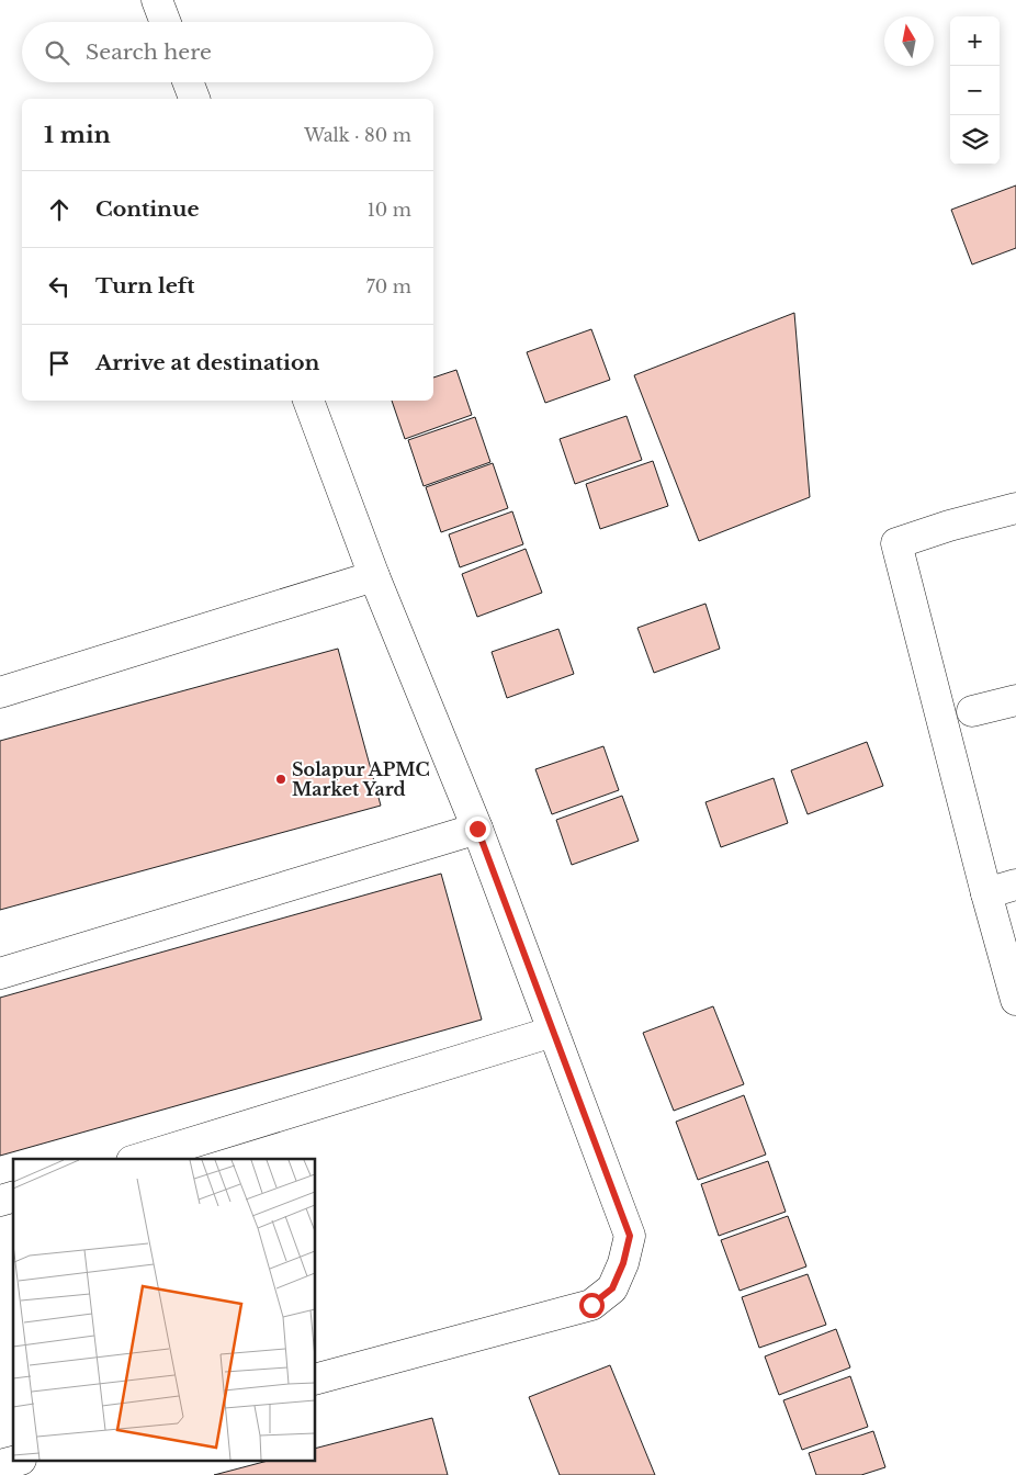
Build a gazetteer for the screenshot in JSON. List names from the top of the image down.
{
  "places": ["Solapur APMC Market Yard"],
  "north": "top",
  "page": {
    "map_buttons": ["+", "−"],
    "search": "Search here",
    "heading": ["1 min", "Walk · 80 m"],
    "list": [
      ["Continue", "10 m"],
      ["Turn left", "70 m"],
      "Arrive at destination"
    ]
  }
}
